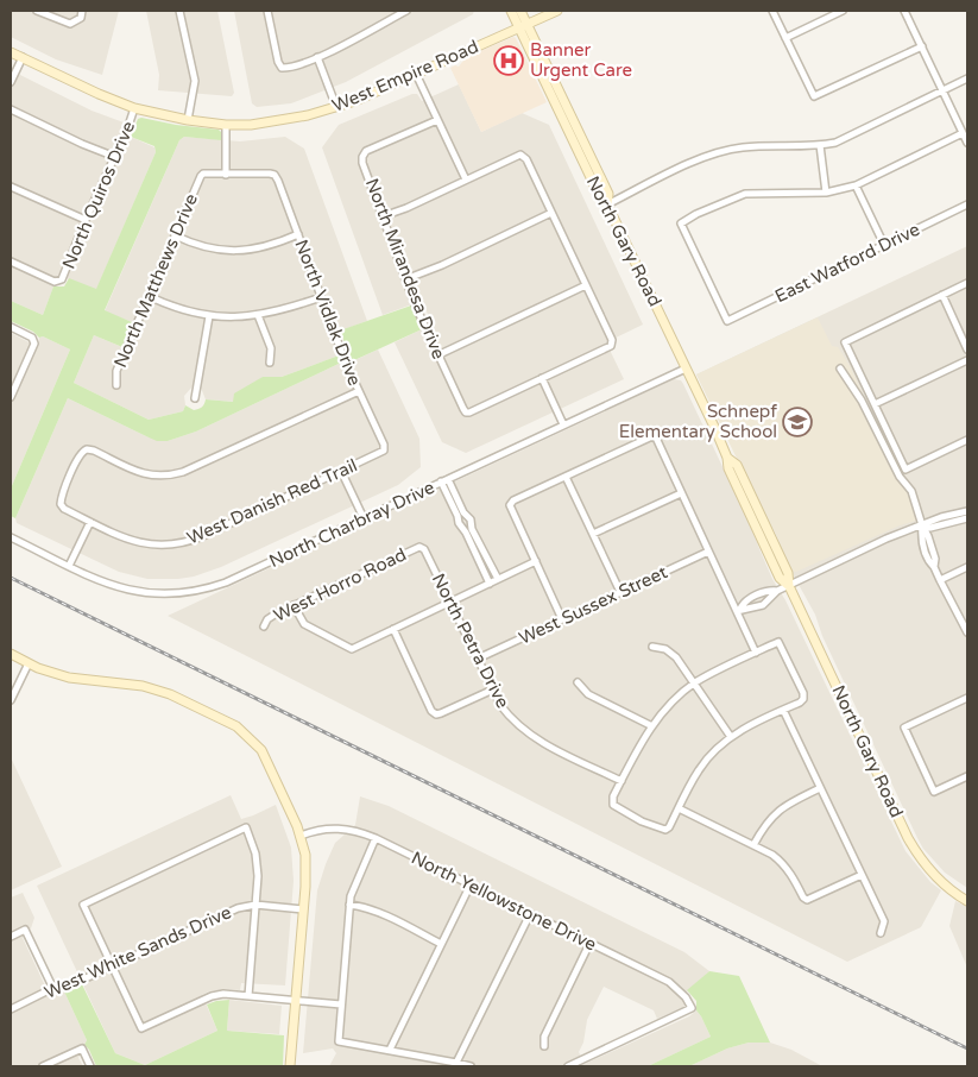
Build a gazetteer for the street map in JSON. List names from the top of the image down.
{
  "streets": {
    "main road": ["West Empire Road", "North Gary Road"],
    "street": [
      "North Quiros Drive",
      "East Watford Drive",
      "North Mirandesa Drive",
      "North Matthews Drive",
      "North Vidlak Drive",
      "West Danish Red Trail",
      "North Charbray Drive",
      "West Horro Road",
      "West Sussex Street",
      "North Petra Drive",
      "North Yellowstone Drive",
      "West White Sands Drive"
    ]
  },
  "crossings": [
    ["West Empire Road", "North Quiros Drive"],
    ["West Empire Road", "North Gary Road"],
    ["North Gary Road", "North Charbray Drive"],
    ["North Matthews Drive", "North Vidlak Drive"],
    ["North Vidlak Drive", "West Danish Red Trail"],
    ["West Horro Road", "North Petra Drive"],
    ["West Sussex Street", "North Petra Drive"]
  ],
  "places": {
    "hospital": ["Banner Urgent Care"],
    "school or university": ["Schnepf Elementary School"]
  }
}
